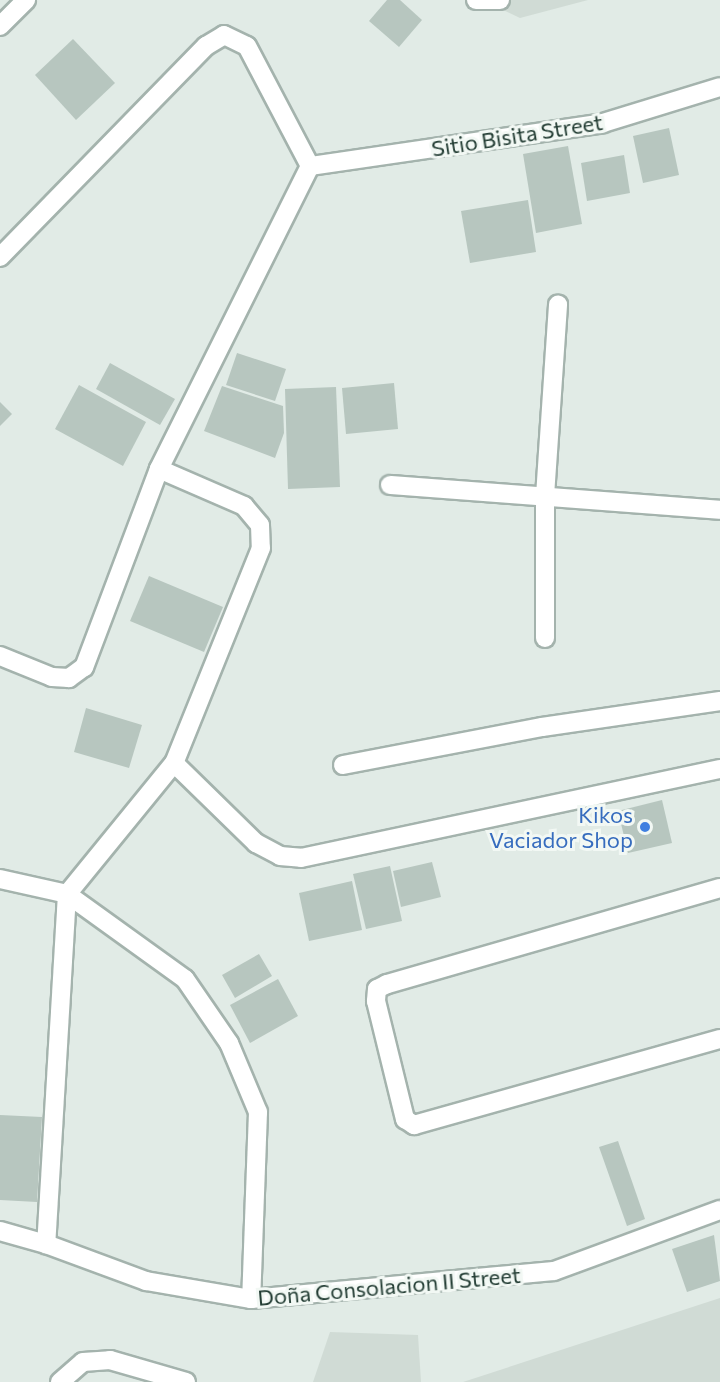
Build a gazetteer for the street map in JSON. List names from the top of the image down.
{
  "streets": {
    "street": ["Sitio Bisita Street", "Doña Consolacion II Street"]
  },
  "places": ["Kikos Vaciador Shop"]
}
